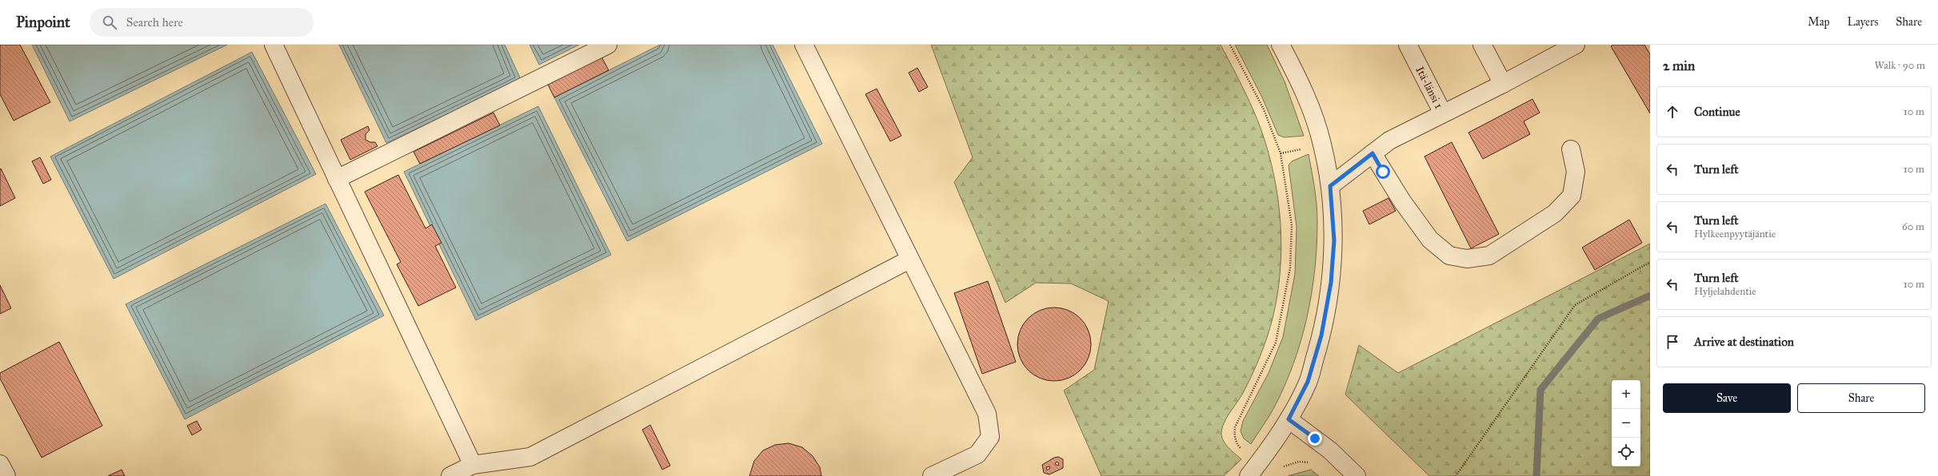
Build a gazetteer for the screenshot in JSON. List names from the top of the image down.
{
  "streets": {
    "street": ["Itä-länsi 1"]
  },
  "page": {
    "header": "Pinpoint",
    "search": "Search here",
    "nav": ["Map", "Layers", "Share"],
    "heading": ["2 min", "Walk · 90 m"],
    "list": [
      ["Continue", "10 m"],
      ["Turn left", "10 m"],
      ["Turn left", "Hylkeenpyytäjäntie", "60 m"],
      ["Turn left", "Hyljelahdentie", "10 m"],
      "Arrive at destination"
    ],
    "buttons": ["Save", "Share"],
    "map_buttons": ["+", "−"]
  }
}
